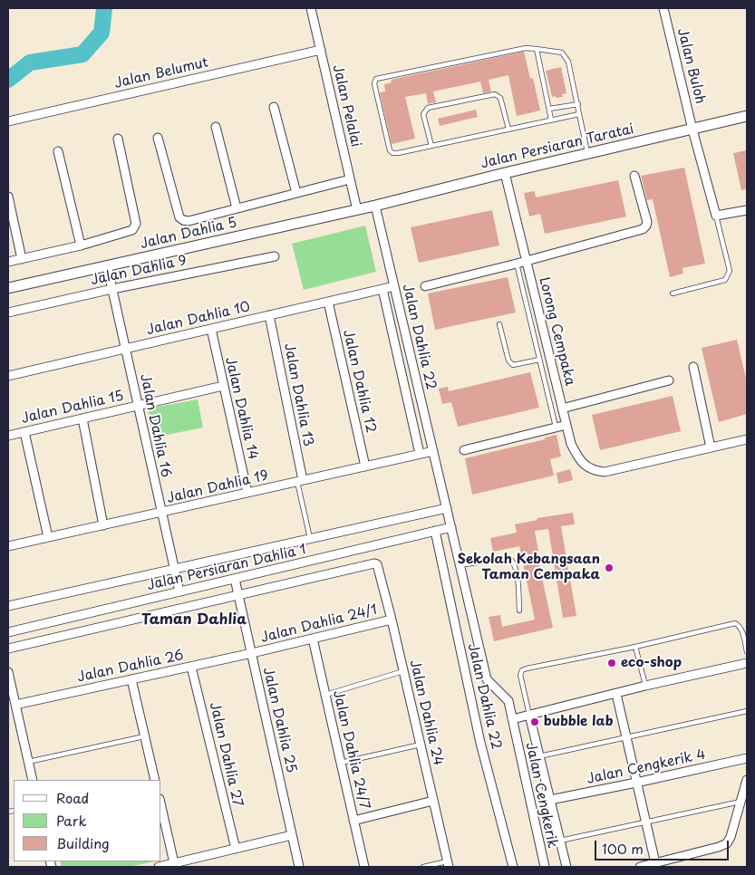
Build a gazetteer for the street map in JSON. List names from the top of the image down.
{
  "streets": {
    "street": [
      "Jalan Buloh",
      "Jalan Belumut",
      "Jalan Pelalai",
      "Jalan Persiaran Taratai",
      "Jalan Dahlia 5",
      "Jalan Dahlia 9",
      "Jalan Dahlia 10",
      "Lorong Cempaka",
      "Jalan Dahlia 22",
      "Jalan Dahlia 12",
      "Jalan Dahlia 13",
      "Jalan Dahlia 15",
      "Jalan Dahlia 14",
      "Jalan Dahlia 16",
      "Jalan Dahlia 19",
      "Jalan Persiaran Dahlia 1",
      "Jalan Dahlia 24/1",
      "Jalan Dahlia 26",
      "Jalan Dahlia 24",
      "Jalan Dahlia 25",
      "Jalan Dahlia 24/7",
      "Jalan Dahlia 27",
      "Jalan Cengkerik 4",
      "Jalan Cengkerik"
    ]
  },
  "crossings": [
    ["Jalan Buloh", "Jalan Persiaran Taratai"],
    ["Jalan Belumut", "Jalan Pelalai"],
    ["Jalan Pelalai", "Jalan Dahlia 5"],
    ["Jalan Persiaran Taratai", "Jalan Dahlia 5"],
    ["Jalan Persiaran Taratai", "Lorong Cempaka"],
    ["Jalan Persiaran Taratai", "Jalan Dahlia 22"],
    ["Jalan Dahlia 5", "Jalan Dahlia 22"],
    ["Jalan Dahlia 5", "Jalan Dahlia 16"],
    ["Jalan Dahlia 9", "Jalan Dahlia 16"],
    ["Jalan Dahlia 10", "Jalan Dahlia 22"],
    ["Jalan Dahlia 10", "Jalan Dahlia 12"],
    ["Jalan Dahlia 10", "Jalan Dahlia 13"],
    ["Jalan Dahlia 10", "Jalan Dahlia 14"],
    ["Jalan Dahlia 10", "Jalan Dahlia 16"],
    ["Jalan Dahlia 22", "Jalan Dahlia 19"],
    ["Jalan Dahlia 22", "Jalan Persiaran Dahlia 1"],
    ["Jalan Dahlia 22", "Jalan Cengkerik"],
    ["Jalan Dahlia 12", "Jalan Dahlia 19"],
    ["Jalan Dahlia 13", "Jalan Dahlia 19"],
    ["Jalan Dahlia 15", "Jalan Dahlia 14"],
    ["Jalan Dahlia 15", "Jalan Dahlia 16"],
    ["Jalan Dahlia 14", "Jalan Dahlia 19"],
    ["Jalan Dahlia 16", "Jalan Dahlia 19"],
    ["Jalan Dahlia 16", "Jalan Persiaran Dahlia 1"],
    ["Jalan Persiaran Dahlia 1", "Jalan Dahlia 25"],
    ["Jalan Dahlia 24/1", "Jalan Dahlia 26"],
    ["Jalan Dahlia 24/1", "Jalan Dahlia 24"],
    ["Jalan Dahlia 24/1", "Jalan Dahlia 25"],
    ["Jalan Dahlia 24/1", "Jalan Dahlia 24/7"],
    ["Jalan Dahlia 26", "Jalan Dahlia 25"],
    ["Jalan Dahlia 26", "Jalan Dahlia 27"],
    ["Jalan Dahlia 24", "Jalan Dahlia 25"]
  ],
  "districts": ["Taman Dahlia"],
  "places": ["Sekolah Kebangsaan Taman Cempaka", "eco-shop", "bubble lab"],
  "legend": ["Road", "Park", "Building"],
  "scale_bar": "100 m"
}
